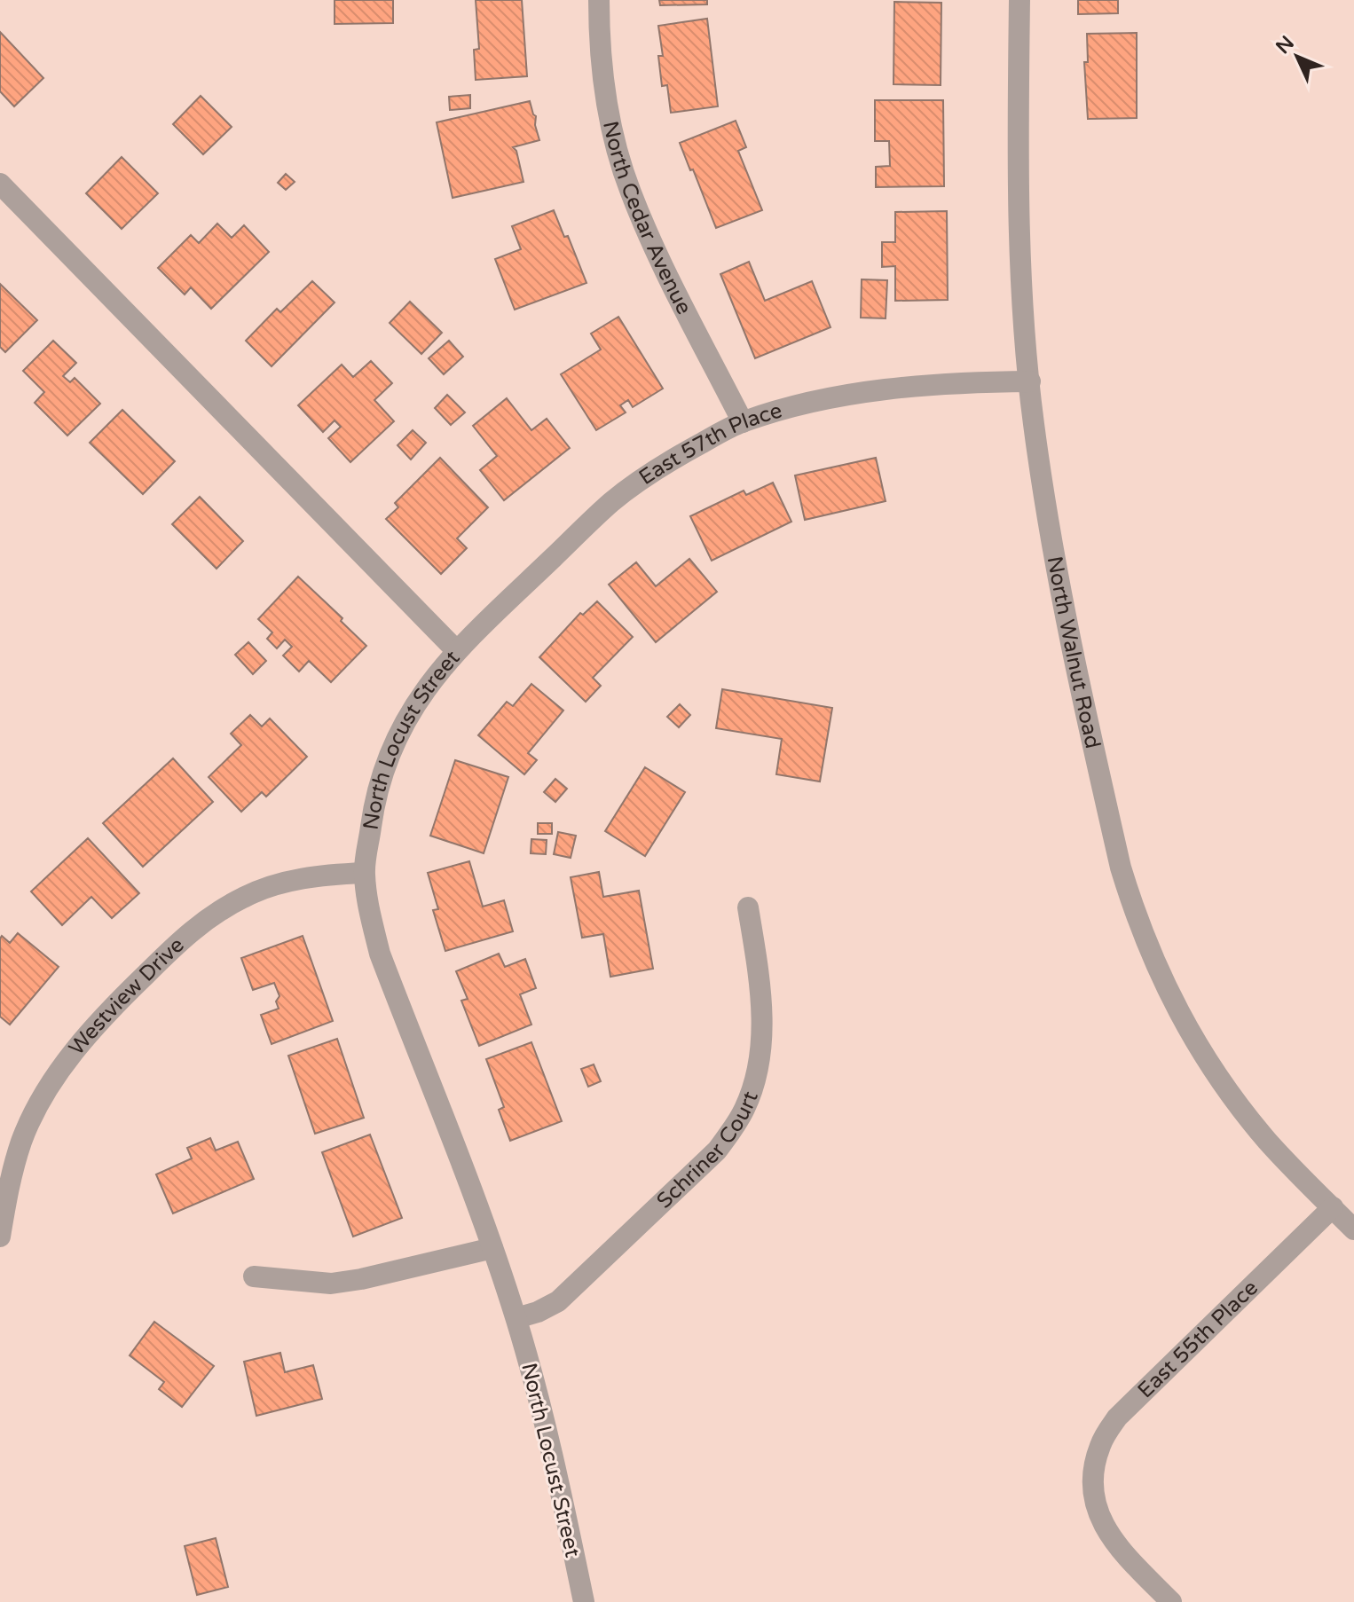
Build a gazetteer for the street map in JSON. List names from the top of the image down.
{
  "streets": {
    "street": [
      "North Cedar Avenue",
      "East 57th Place",
      "North Walnut Road",
      "North Locust Street",
      "Westview Drive",
      "Schriner Court",
      "East 55th Place"
    ]
  },
  "crossings": [
    ["North Cedar Avenue", "East 57th Place"],
    ["East 57th Place", "North Walnut Road"],
    ["East 57th Place", "North Locust Street"],
    ["North Walnut Road", "East 55th Place"],
    ["North Locust Street", "Westview Drive"],
    ["North Locust Street", "Schriner Court"]
  ],
  "north": "top left"
}
